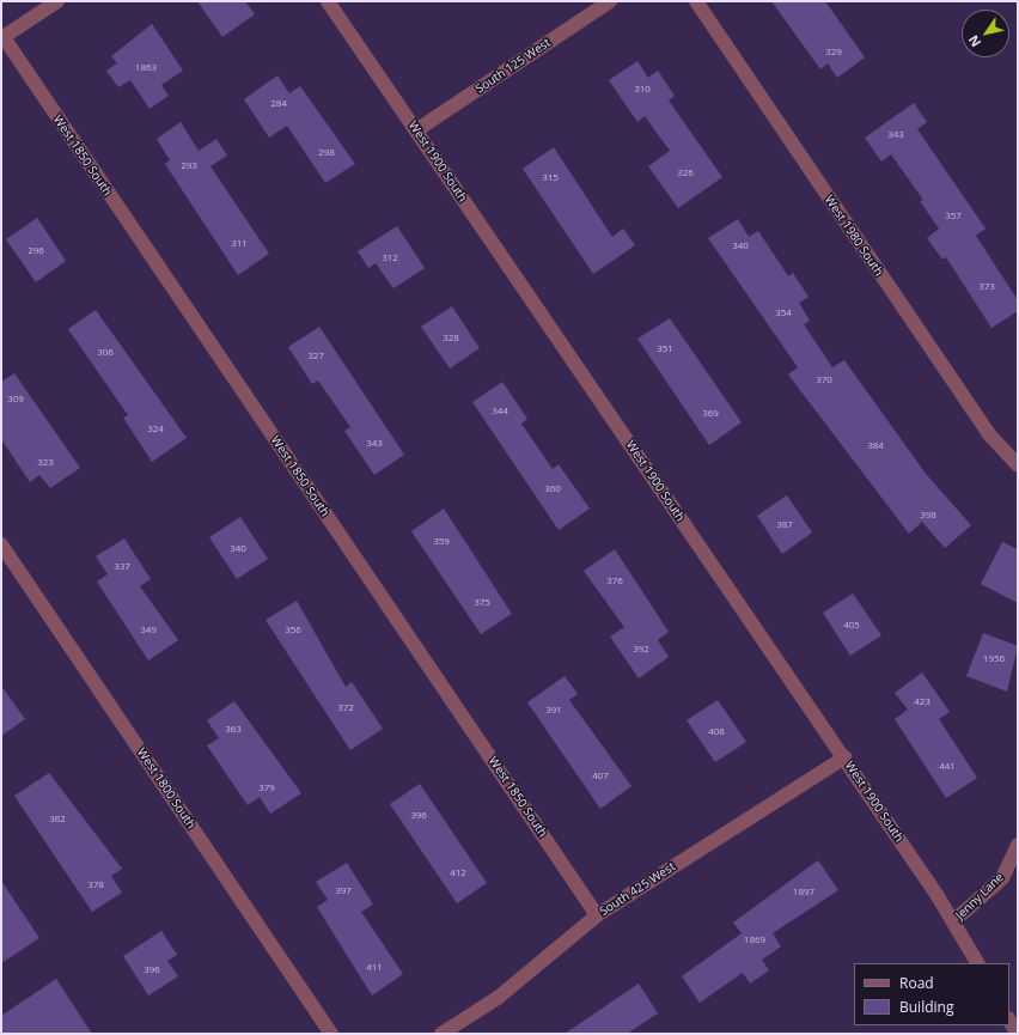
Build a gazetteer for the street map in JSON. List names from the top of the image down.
{
  "streets": {
    "street": [
      "South 125 West",
      "West 1850 South",
      "West 1900 South",
      "West 1980 South",
      "West 1800 South",
      "South 425 West",
      "Jenny Lane"
    ]
  },
  "crossings": [
    ["South 125 West", "West 1900 South"],
    ["West 1850 South", "South 425 West"],
    ["West 1900 South", "South 425 West"],
    ["West 1900 South", "Jenny Lane"]
  ],
  "house_numbers": [
    "329",
    "1863",
    "310",
    "284",
    "343",
    "298",
    "293",
    "326",
    "315",
    "357",
    "311",
    "340",
    "296",
    "312",
    "373",
    "354",
    "328",
    "351",
    "306",
    "327",
    "370",
    "309",
    "344",
    "369",
    "324",
    "343",
    "384",
    "323",
    "360",
    "398",
    "387",
    "359",
    "340",
    "337",
    "376",
    "375",
    "405",
    "349",
    "356",
    "392",
    "1956",
    "423",
    "372",
    "391",
    "363",
    "408",
    "441",
    "407",
    "379",
    "396",
    "362",
    "412",
    "378",
    "397",
    "1897",
    "1869",
    "411",
    "396"
  ],
  "legend": ["Road", "Building"],
  "north": "bottom left"
}
